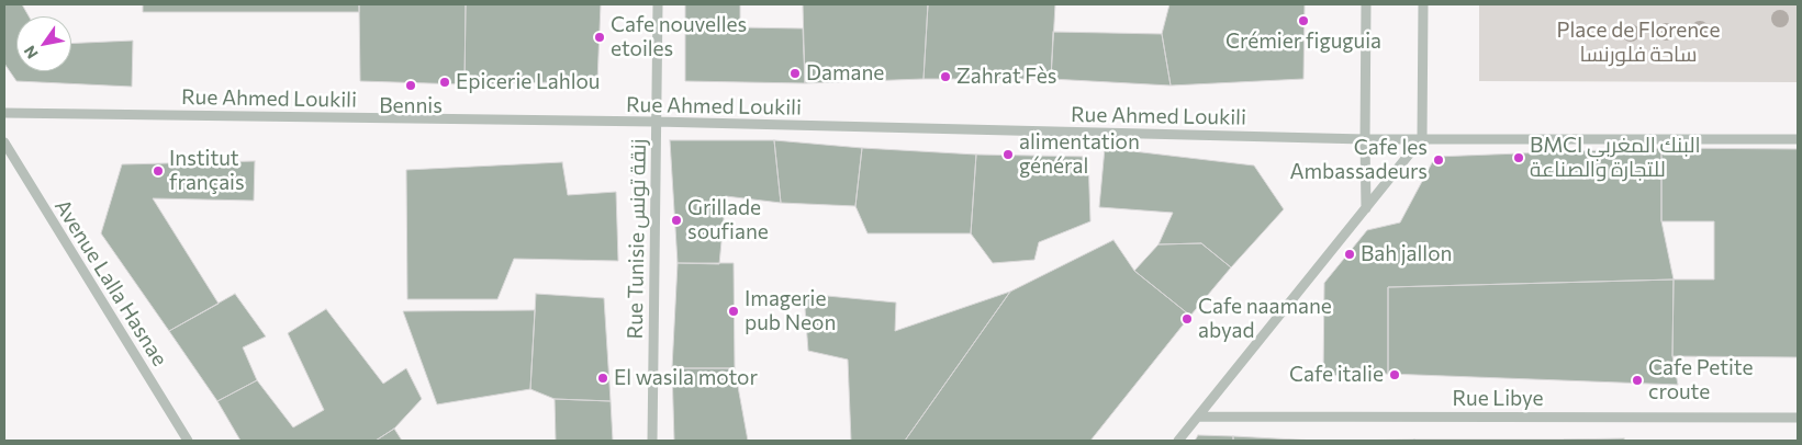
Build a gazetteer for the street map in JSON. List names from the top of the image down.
{
  "streets": {
    "street": [
      "Rue Ahmed Loukili",
      "Rue Tunisie زنقة تونس",
      "Avenue Lalla Hasnae",
      "Rue Libye"
    ]
  },
  "crossings": [
    ["Rue Ahmed Loukili", "Rue Tunisie زنقة تونس"]
  ],
  "parks": ["Place de Florence ساحة فلورنسا"],
  "places": [
    "Crémier figuguia",
    "Cafe nouvelles etoiles",
    "Damane",
    "Zahrat Fès",
    "Epicerie Lahlou",
    "Bennis",
    "alimentation général",
    "BMCI البنك المغربي للتجارة والصناعة",
    "Cafe les Ambassadeurs",
    "Institut français",
    "Grillade soufiane",
    "Bah jallon",
    "Imagerie pub Neon",
    "Cafe naamane abyad",
    "Cafe italie",
    "El wasila motor",
    "Cafe Petite croute"
  ],
  "north": "bottom left"
}
